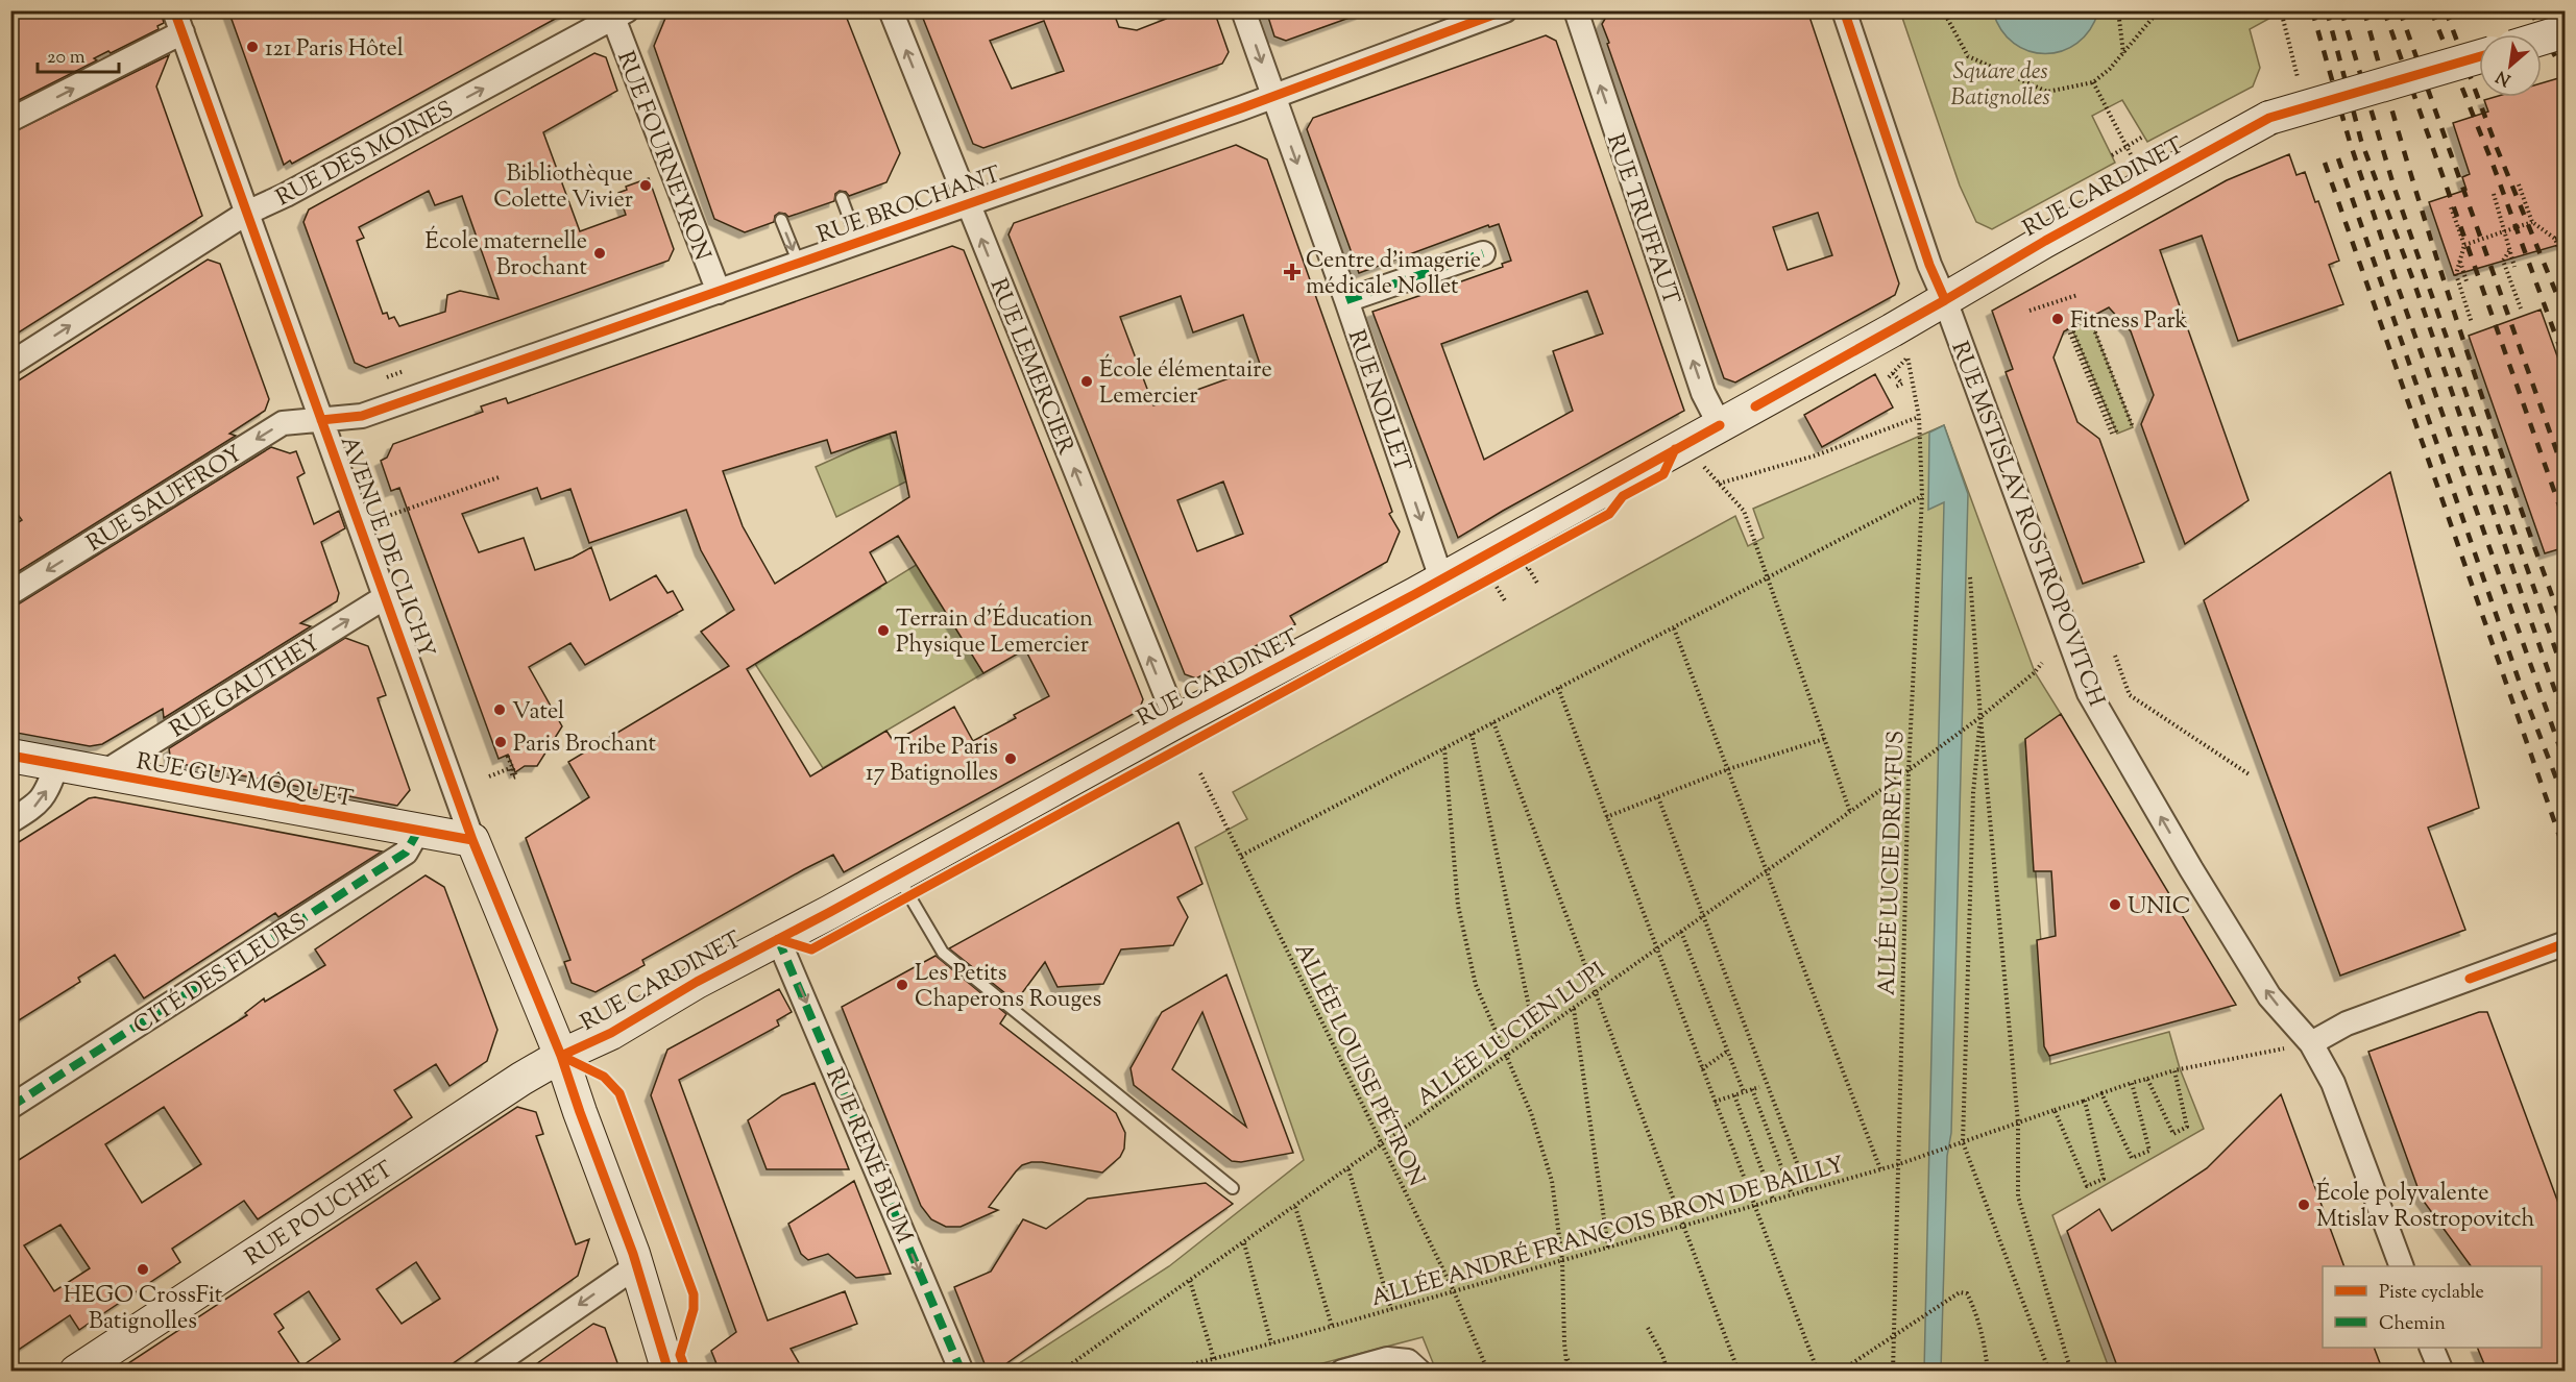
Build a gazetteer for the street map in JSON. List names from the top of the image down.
{
  "streets": {
    "main road": [
      "RUE CARDINET",
      "AVENUE DE CLICHY",
      "RUE GUY MÔQUET",
      "RUE POUCHET"
    ],
    "street": [
      "RUE DES MOINES",
      "RUE FOURNEYRON",
      "RUE BROCHANT",
      "RUE TRUFFAUT",
      "RUE LEMERCIER",
      "RUE NOLLET",
      "RUE SAUFFROY",
      "RUE MSTISLAV ROSTROPOVITCH",
      "RUE GAUTHEY",
      "CITÉ DES FLEURS",
      "RUE RENÉ BLUM"
    ],
    "path": [
      "ALLÉE LUCIE DREYFUS",
      "ALLÉE LUCIEN LUPI",
      "ALLÉE LOUISE PÉTRON",
      "ALLÉE ANDRÉ FRANÇOIS BRON DE BAILLY"
    ]
  },
  "crossings": [
    ["RUE DES MOINES", "RUE FOURNEYRON"],
    ["RUE DES MOINES", "AVENUE DE CLICHY"],
    ["RUE FOURNEYRON", "RUE BROCHANT"],
    ["RUE CARDINET", "RUE TRUFFAUT"],
    ["RUE CARDINET", "RUE LEMERCIER"],
    ["RUE CARDINET", "RUE NOLLET"],
    ["RUE CARDINET", "RUE MSTISLAV ROSTROPOVITCH"],
    ["RUE CARDINET", "AVENUE DE CLICHY"],
    ["RUE CARDINET", "RUE RENÉ BLUM"],
    ["RUE CARDINET", "RUE POUCHET"],
    ["RUE BROCHANT", "RUE LEMERCIER"],
    ["RUE BROCHANT", "RUE NOLLET"],
    ["RUE BROCHANT", "RUE SAUFFROY"],
    ["RUE BROCHANT", "AVENUE DE CLICHY"],
    ["RUE SAUFFROY", "AVENUE DE CLICHY"],
    ["RUE MSTISLAV ROSTROPOVITCH", "ALLÉE ANDRÉ FRANÇOIS BRON DE BAILLY"],
    ["AVENUE DE CLICHY", "RUE GAUTHEY"],
    ["AVENUE DE CLICHY", "RUE GUY MÔQUET"],
    ["AVENUE DE CLICHY", "RUE POUCHET"],
    ["RUE GAUTHEY", "RUE GUY MÔQUET"],
    ["RUE GUY MÔQUET", "CITÉ DES FLEURS"],
    ["ALLÉE LUCIE DREYFUS", "ALLÉE LUCIEN LUPI"],
    ["ALLÉE LUCIE DREYFUS", "ALLÉE ANDRÉ FRANÇOIS BRON DE BAILLY"],
    ["ALLÉE LUCIEN LUPI", "ALLÉE LOUISE PÉTRON"],
    ["ALLÉE LOUISE PÉTRON", "ALLÉE ANDRÉ FRANÇOIS BRON DE BAILLY"]
  ],
  "one_way": [
    "RUE DES MOINES",
    "RUE TRUFFAUT",
    "RUE LEMERCIER",
    "RUE NOLLET",
    "RUE SAUFFROY",
    "RUE MSTISLAV ROSTROPOVITCH",
    "RUE GAUTHEY",
    "RUE RENÉ BLUM"
  ],
  "parks": ["Square des Batignolles"],
  "places": {
    "other": [
      "121 Paris Hôtel",
      "Bibliothèque Colette Vivier",
      "École maternelle Brochant",
      "Fitness Park",
      "École élémentaire Lemercier",
      "Terrain d'Éducation Physique Lemercier",
      "Vatel",
      "Paris Brochant",
      "Tribe Paris 17 Batignolles",
      "UNIC",
      "Les Petits Chaperons Rouges",
      "École polyvalente Mtislav Rostropovitch",
      "HEGO CrossFit Batignolles"
    ],
    "health": ["Centre d'imagerie médicale Nollet"]
  },
  "legend": ["Piste cyclable", "Chemin"],
  "scale_bar": "20 m",
  "north": "bottom left"
}
